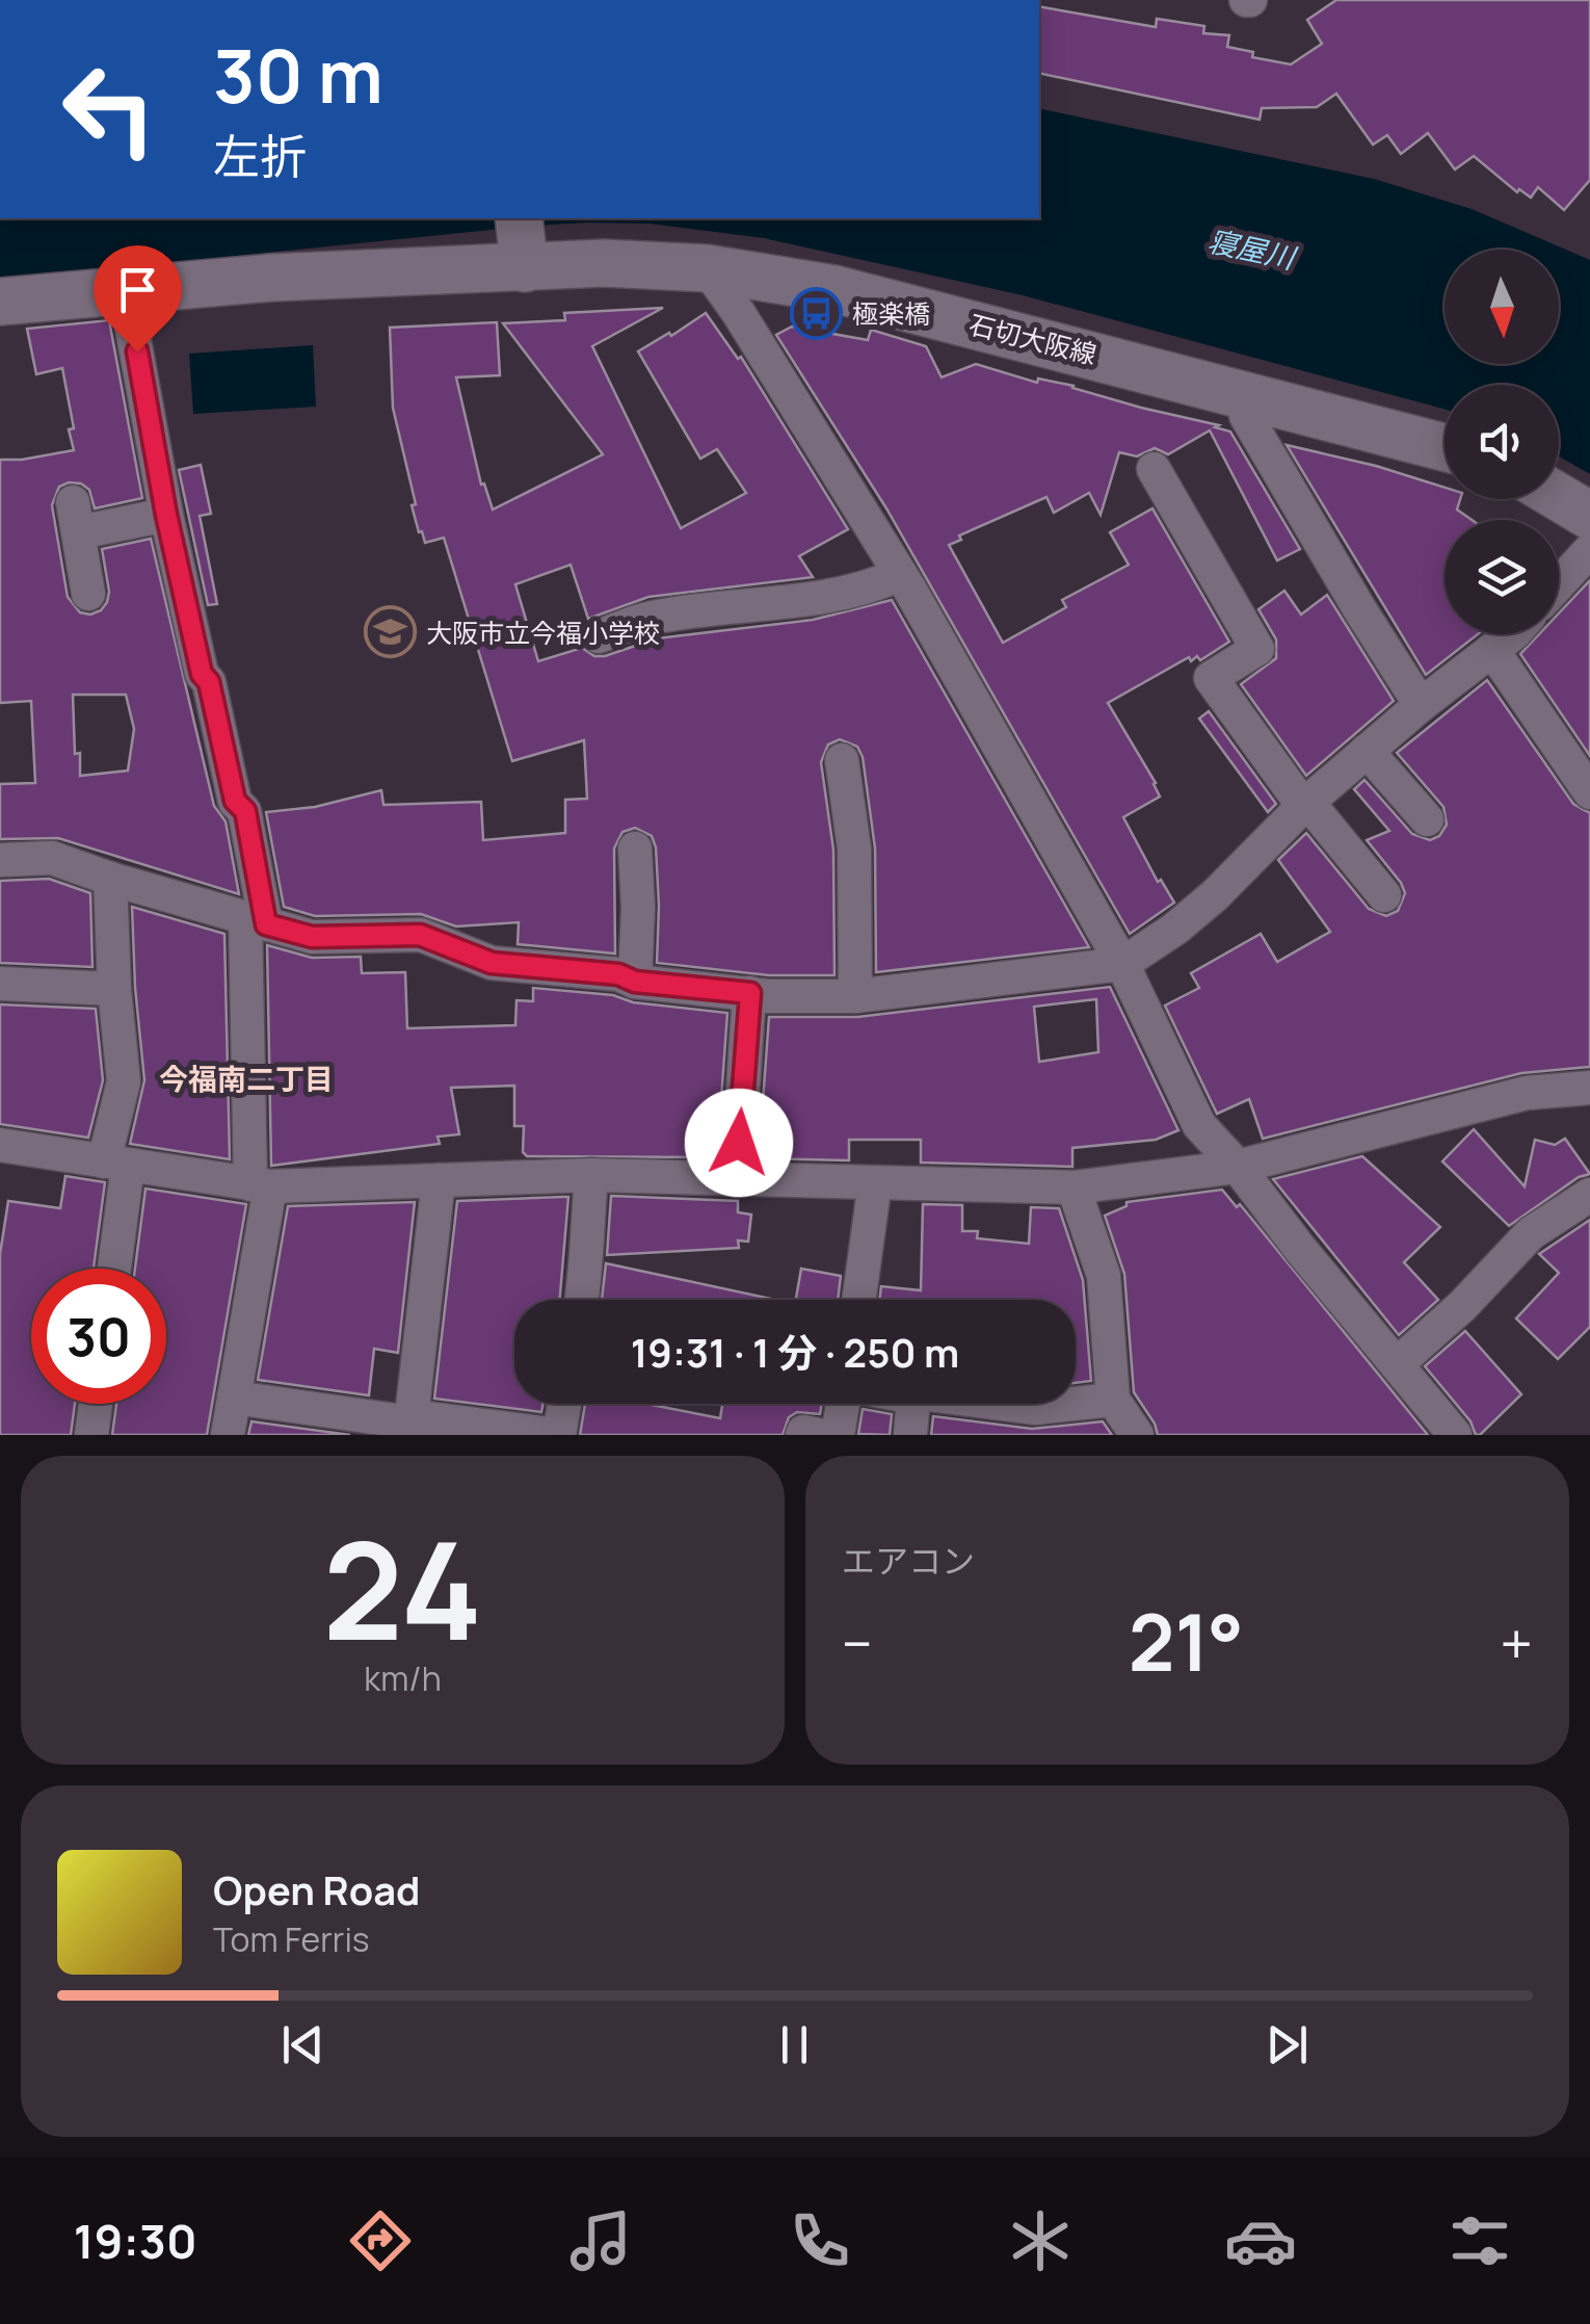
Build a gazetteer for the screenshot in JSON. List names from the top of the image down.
{
  "streets": {
    "main road": ["石切大阪線"]
  },
  "districts": ["今福南二丁目"],
  "water": ["寝屋川"],
  "places": {
    "bus stop": ["極楽橋"],
    "school or university": ["大阪市立今福小学校"]
  },
  "north": "bottom",
  "page": {
    "turn": ["30 m", "左折"],
    "limit": "30",
    "trip": "19:31 · 1 分 · 250 m",
    "tile": [
      ["24", "km/h"],
      "エアコン"
    ],
    "heat": ["−", "21°", "+"],
    "song": ["Open Road", "Tom Ferris"],
    "tabs": "19:30"
  }
}
